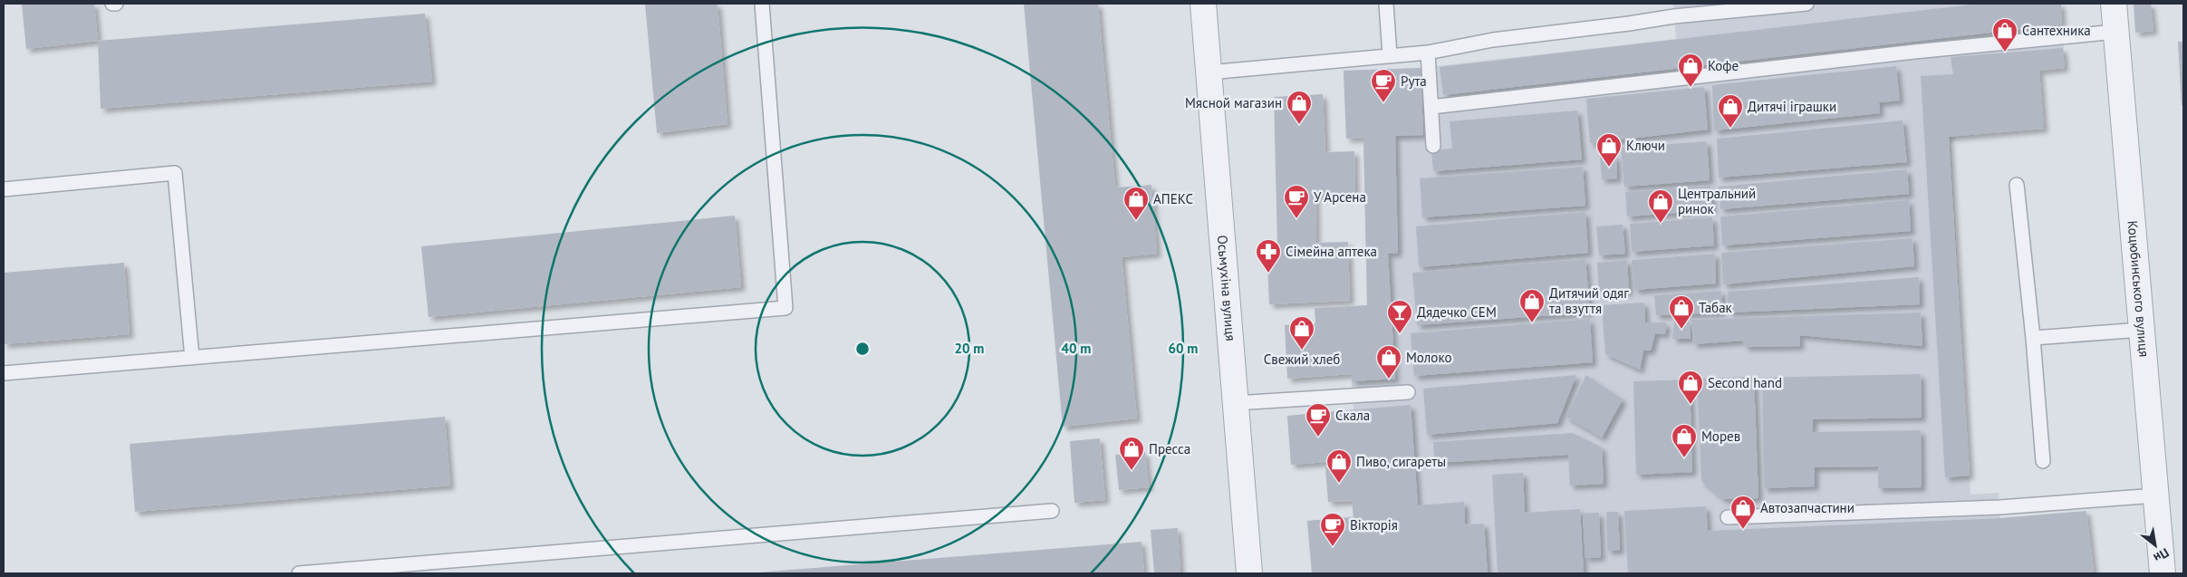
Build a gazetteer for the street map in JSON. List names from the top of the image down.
{
  "streets": {
    "street": ["Коцюбинського вулиця", "Осьмухіна вулиця"]
  },
  "places": {
    "shop": [
      "Сантехника",
      "Кофе",
      "Мясной магазин",
      "Дитячі іграшки",
      "Ключи",
      "АПЕКС",
      "Центральний ринок",
      "Дитячий одяг та взуття",
      "Табак",
      "Свежий хлеб",
      "Молоко",
      "Second hand",
      "Морев",
      "Пресса",
      "Пиво, сигареты",
      "Автозапчастини"
    ],
    "cafe": [
      "Рута",
      "У Арсена",
      "Скала",
      "Вікторія"
    ],
    "pharmacy": ["Сімейна аптека"],
    "bar": ["Дядечко СЕМ"]
  },
  "north": "bottom right",
  "rings": ["20 m", "40 m", "60 m"]
}
